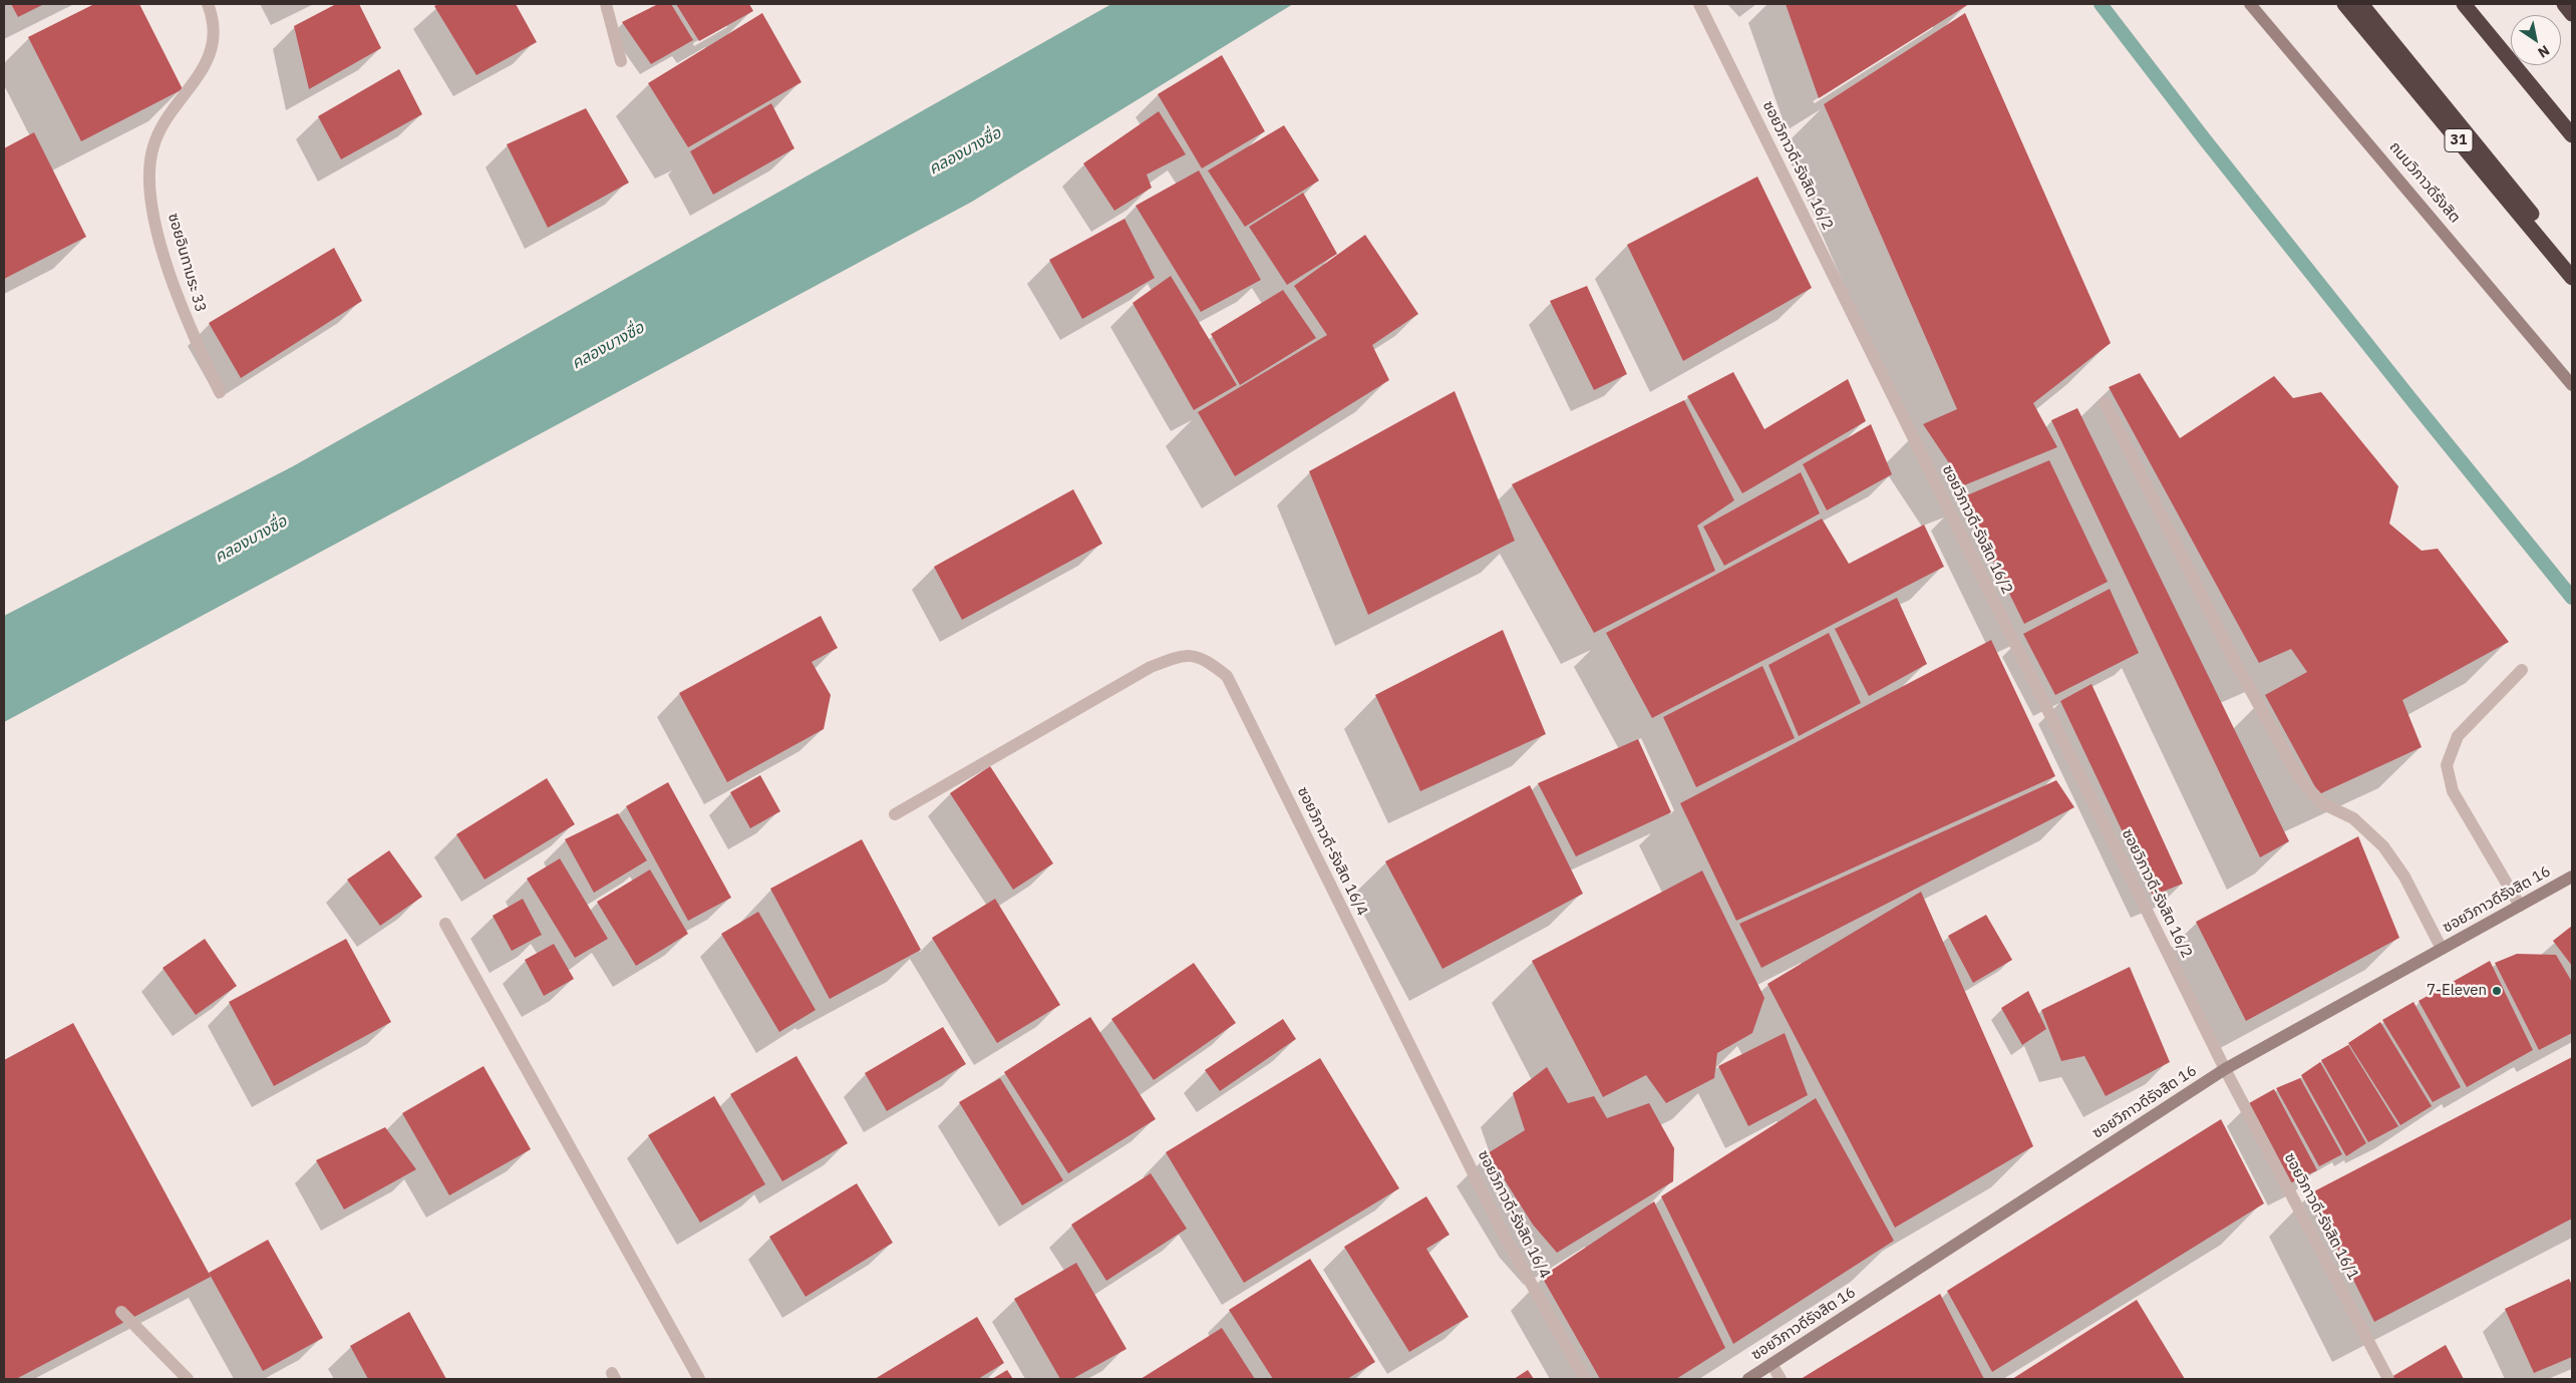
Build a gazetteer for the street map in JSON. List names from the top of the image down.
{
  "streets": {
    "highway": ["31"],
    "street": [
      "ซอยวิภาวดี-รังสิต 16/2",
      "ถนนวิภาวดีรังสิต",
      "ซอยอินทามระ 33",
      "ซอยวิภาวดี-รังสิต 16/4",
      "ซอยวิภาวดีรังสิต 16",
      "ซอยวิภาวดี-รังสิต 16/1"
    ]
  },
  "crossings": [
    ["ซอยวิภาวดี-รังสิต 16/2", "ซอยวิภาวดีรังสิต 16"],
    ["ซอยวิภาวดี-รังสิต 16/2", "ซอยวิภาวดี-รังสิต 16/1"],
    ["ซอยวิภาวดีรังสิต 16", "ซอยวิภาวดี-รังสิต 16/1"]
  ],
  "water": ["คลองบางซื่อ"],
  "places": ["7-Eleven"],
  "north": "bottom right"
}
